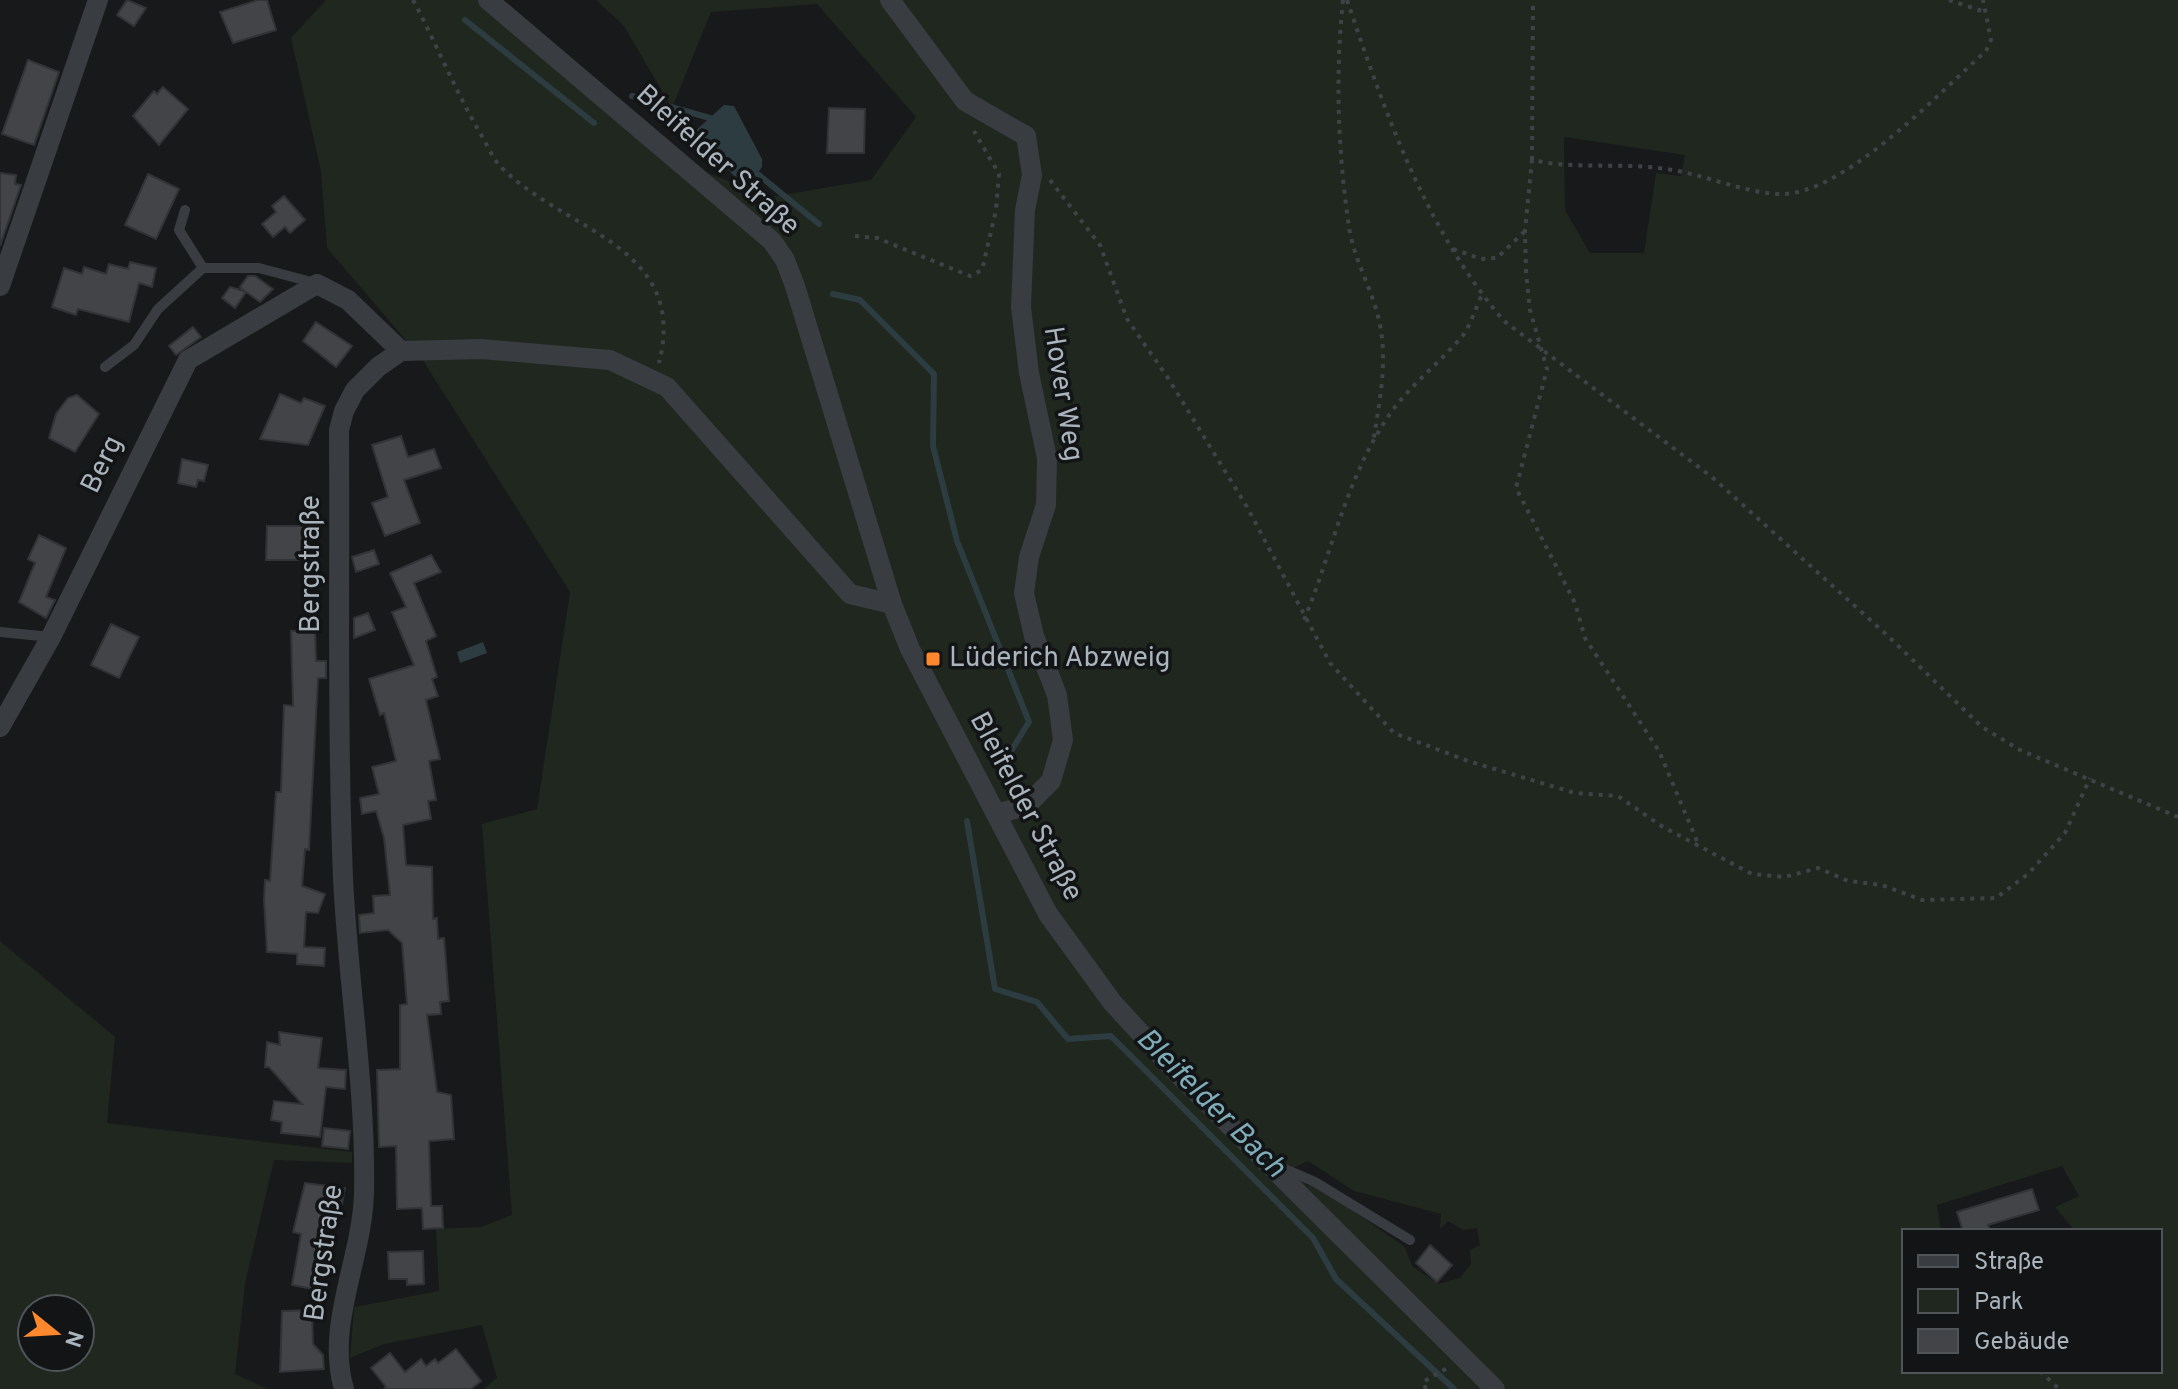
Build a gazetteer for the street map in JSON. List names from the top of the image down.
{
  "streets": {
    "street": [
      "Bleifelder Straße",
      "Hover Weg",
      "Berg",
      "Bergstraße"
    ]
  },
  "crossings": [
    ["Bleifelder Straße", "Hover Weg"]
  ],
  "water": ["Bleifelder Bach"],
  "places": {
    "transit": ["Lüderich Abzweig"]
  },
  "legend": ["Straße", "Park", "Gebäude"],
  "north": "right"
}
